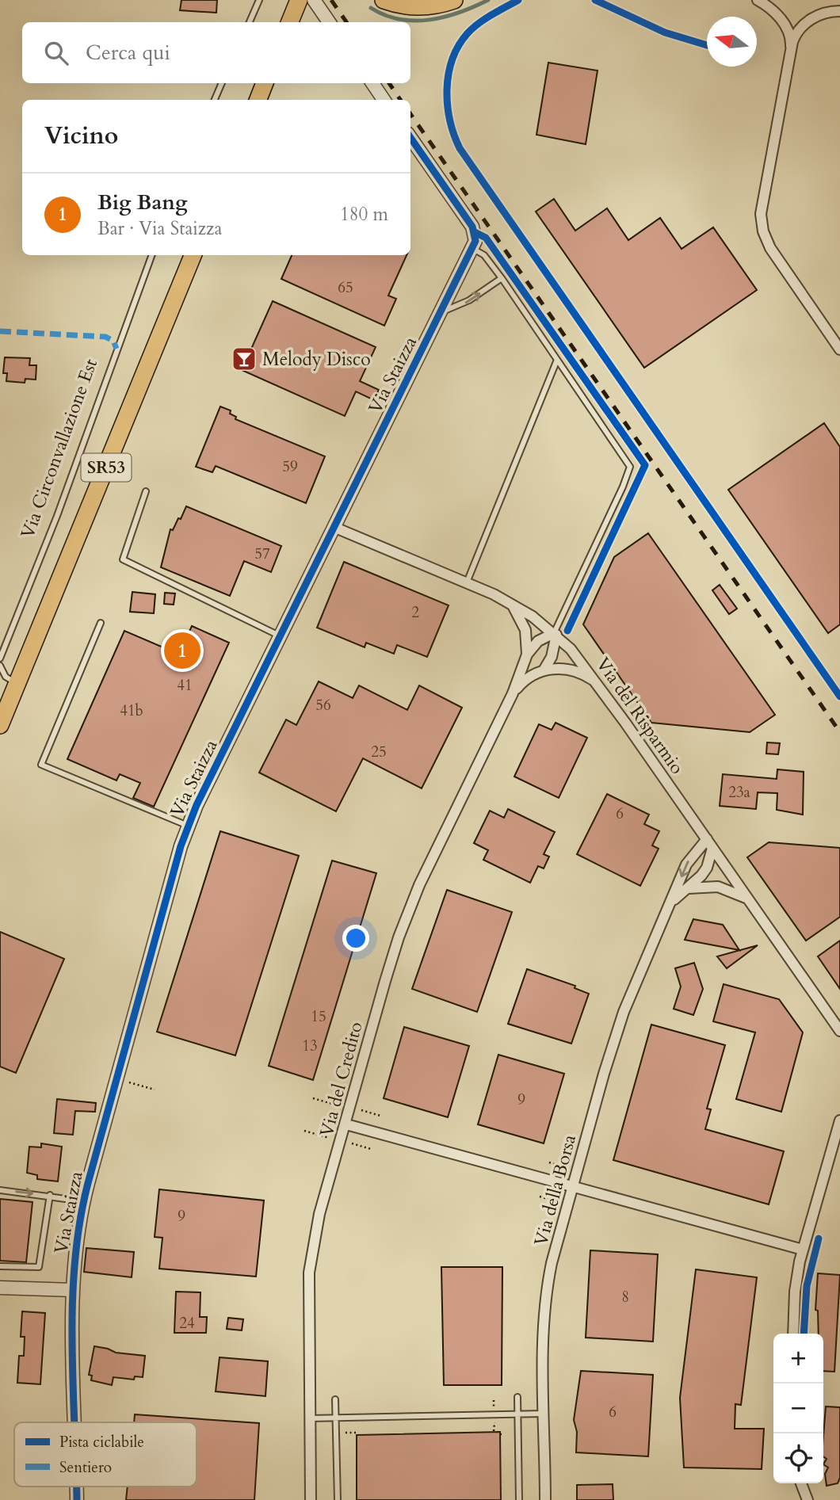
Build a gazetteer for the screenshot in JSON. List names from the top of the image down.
{
  "streets": {
    "main road": ["SR53"],
    "street": [
      "Via Staizza",
      "Via del Risparmio",
      "Via del Credito",
      "Via della Borsa"
    ],
    "lane": ["Via Circonvallazione Est"]
  },
  "crossings": [
    ["Via Staizza", "Via del Risparmio"],
    ["Via del Risparmio", "Via del Credito"],
    ["Via del Risparmio", "Via della Borsa"]
  ],
  "places": {
    "bar": ["Melody Disco"]
  },
  "house_numbers": [
    "65",
    "59",
    "57",
    "2",
    "41",
    "56",
    "41b",
    "25",
    "23a",
    "6",
    "15",
    "13",
    "9",
    "9",
    "8",
    "24",
    "6"
  ],
  "legend": ["Pista ciclabile", "Sentiero"],
  "north": "left",
  "page": {
    "search": "Cerca qui",
    "heading": "Vicino",
    "list": [
      {
        "mark": "1",
        "name": "Big Bang",
        "note": "Bar · Via Staizza",
        "value": "180 m"
      }
    ],
    "pins": "1",
    "map_buttons": ["+", "−"]
  }
}
